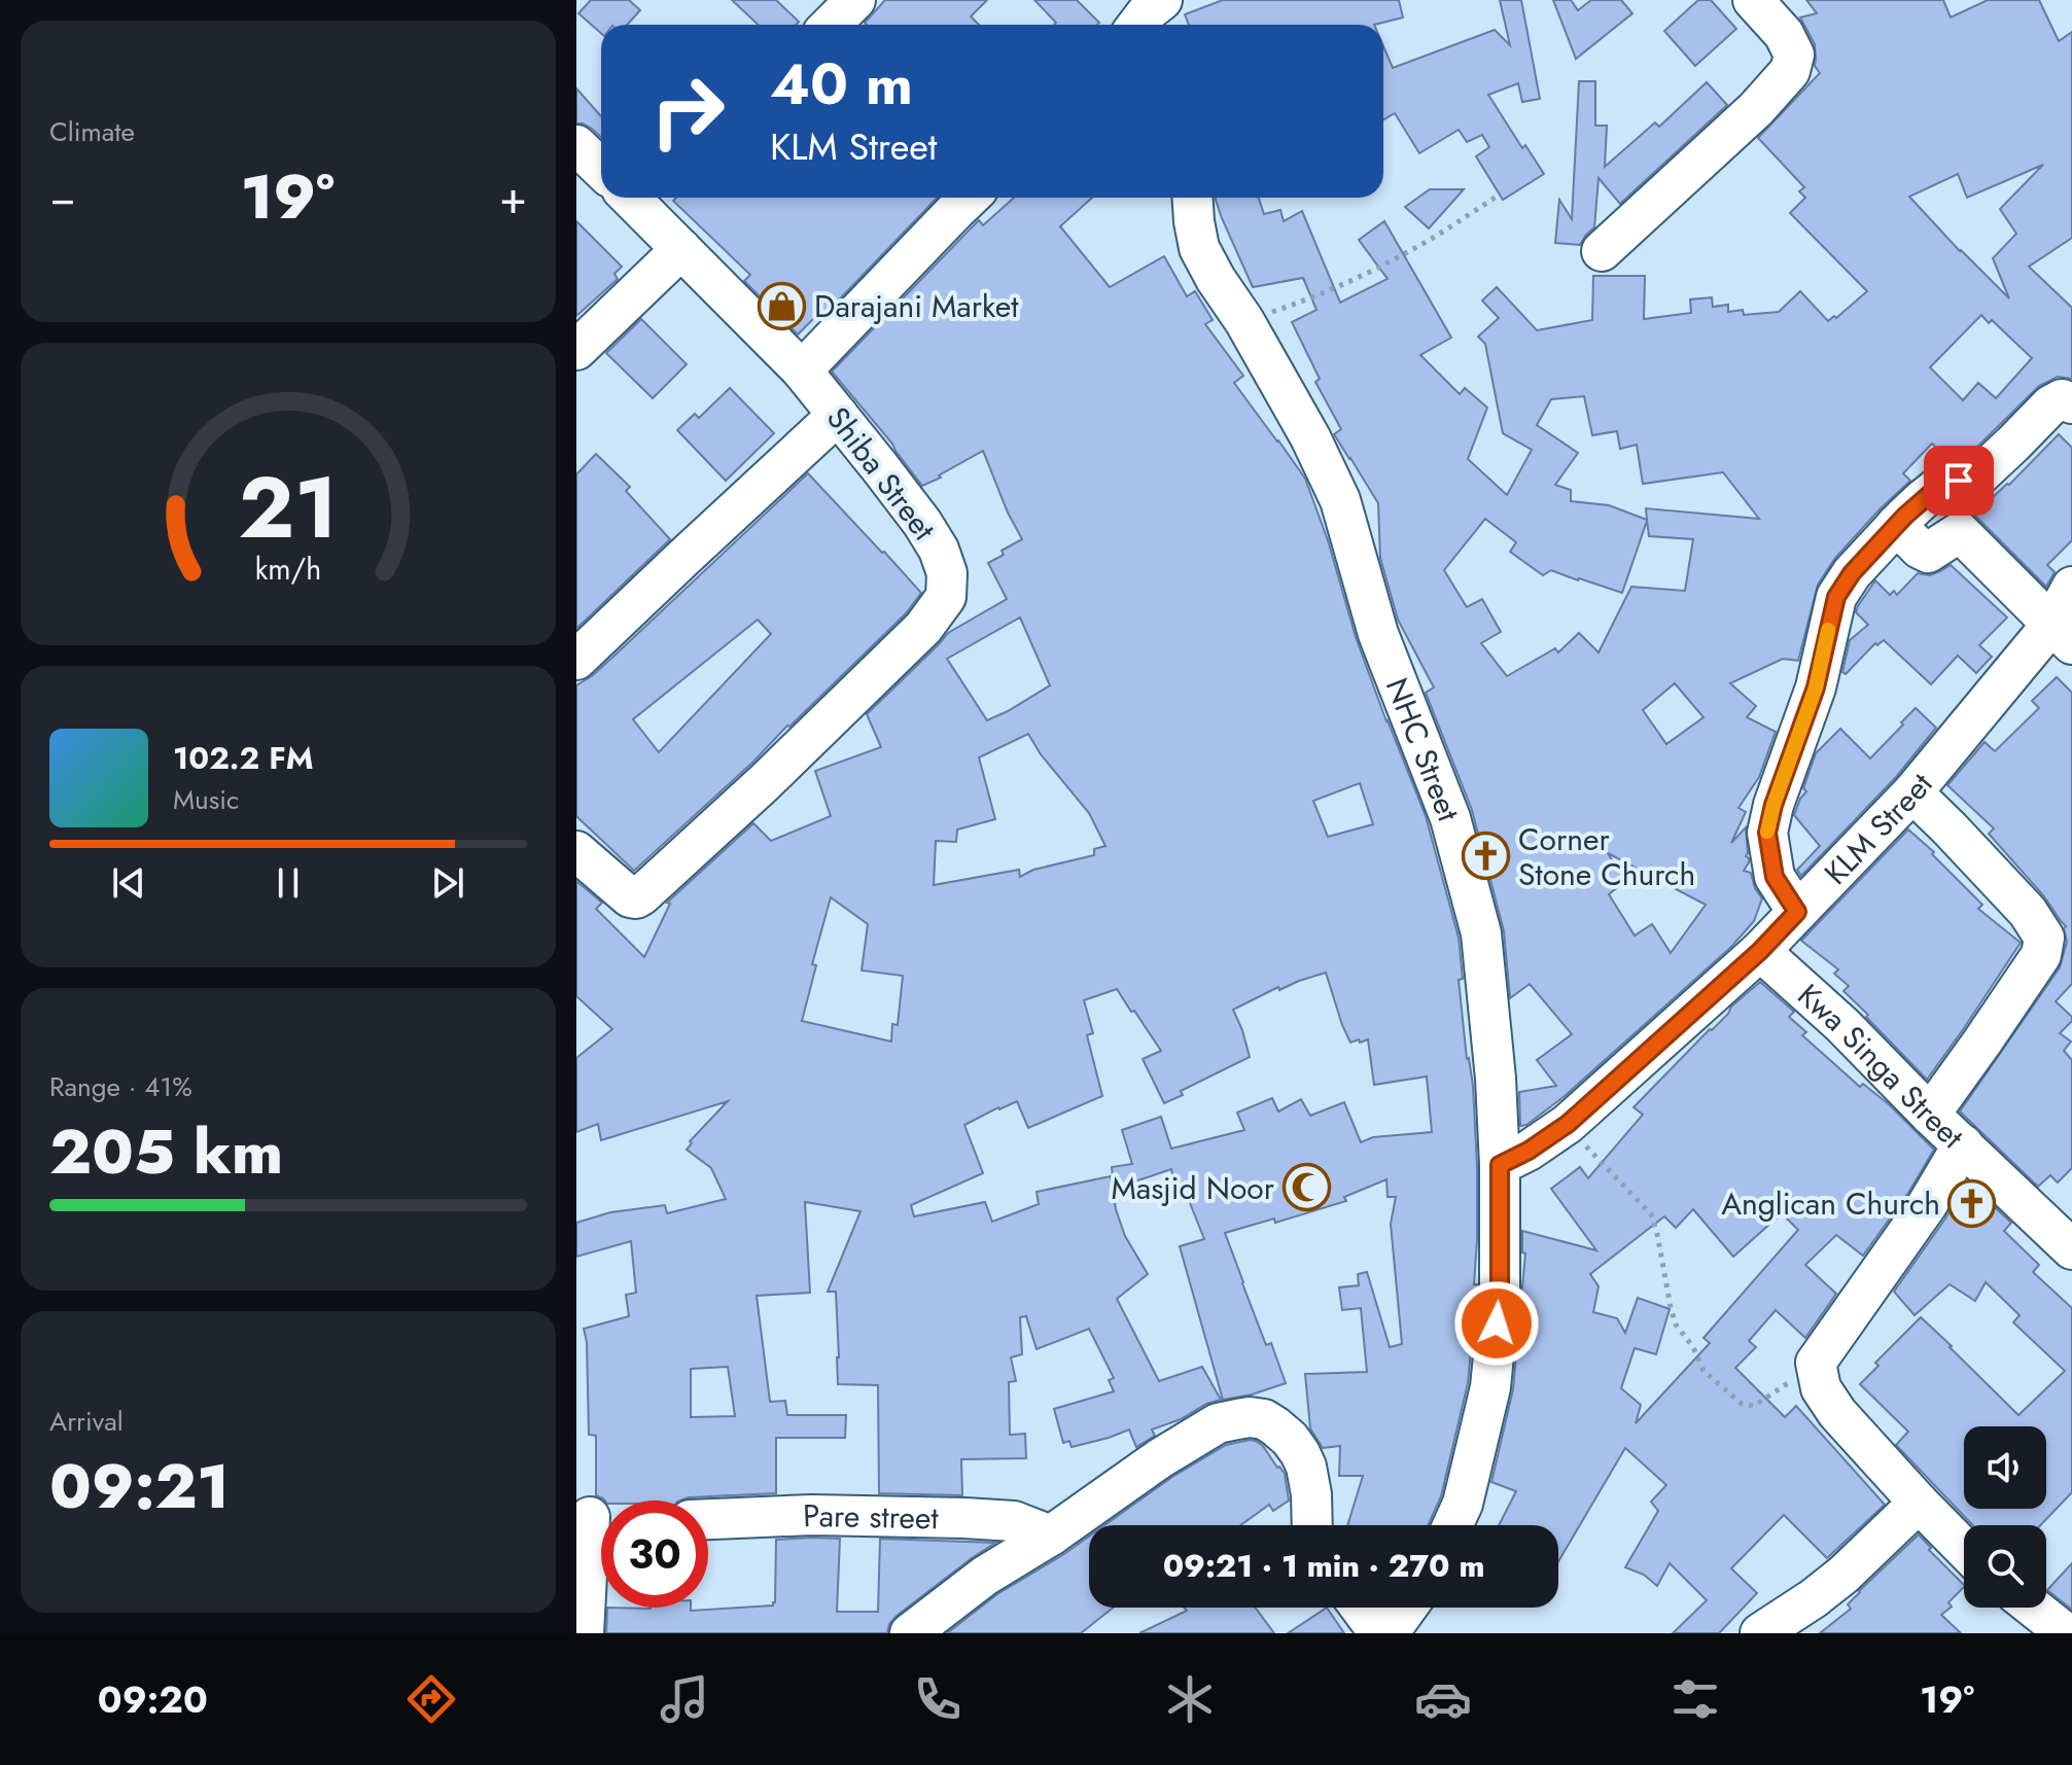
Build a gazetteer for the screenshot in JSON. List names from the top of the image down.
{
  "streets": {
    "street": [
      "Shiba Street",
      "NHC Street",
      "KLM Street",
      "Kwa Singa Street",
      "Pare street"
    ]
  },
  "crossings": [
    ["NHC Street", "KLM Street"],
    ["KLM Street", "Kwa Singa Street"]
  ],
  "places": {
    "shop": ["Darajani Market"],
    "church": ["Corner Stone Church", "Anglican Church"],
    "mosque": ["Masjid Noor"]
  },
  "page": {
    "tile": [
      "Climate",
      ["Range · 41%", "205 km"],
      ["Arrival", "09:21"]
    ],
    "turn": ["40 m", "KLM Street"],
    "heat": ["−", "19°", "+"],
    "song": ["102.2 FM", "Music"],
    "limit": "30",
    "trip": "09:21 · 1 min · 270 m",
    "tabs": ["09:20", "19°"],
    "gauge": ["21", "km/h"]
  }
}
